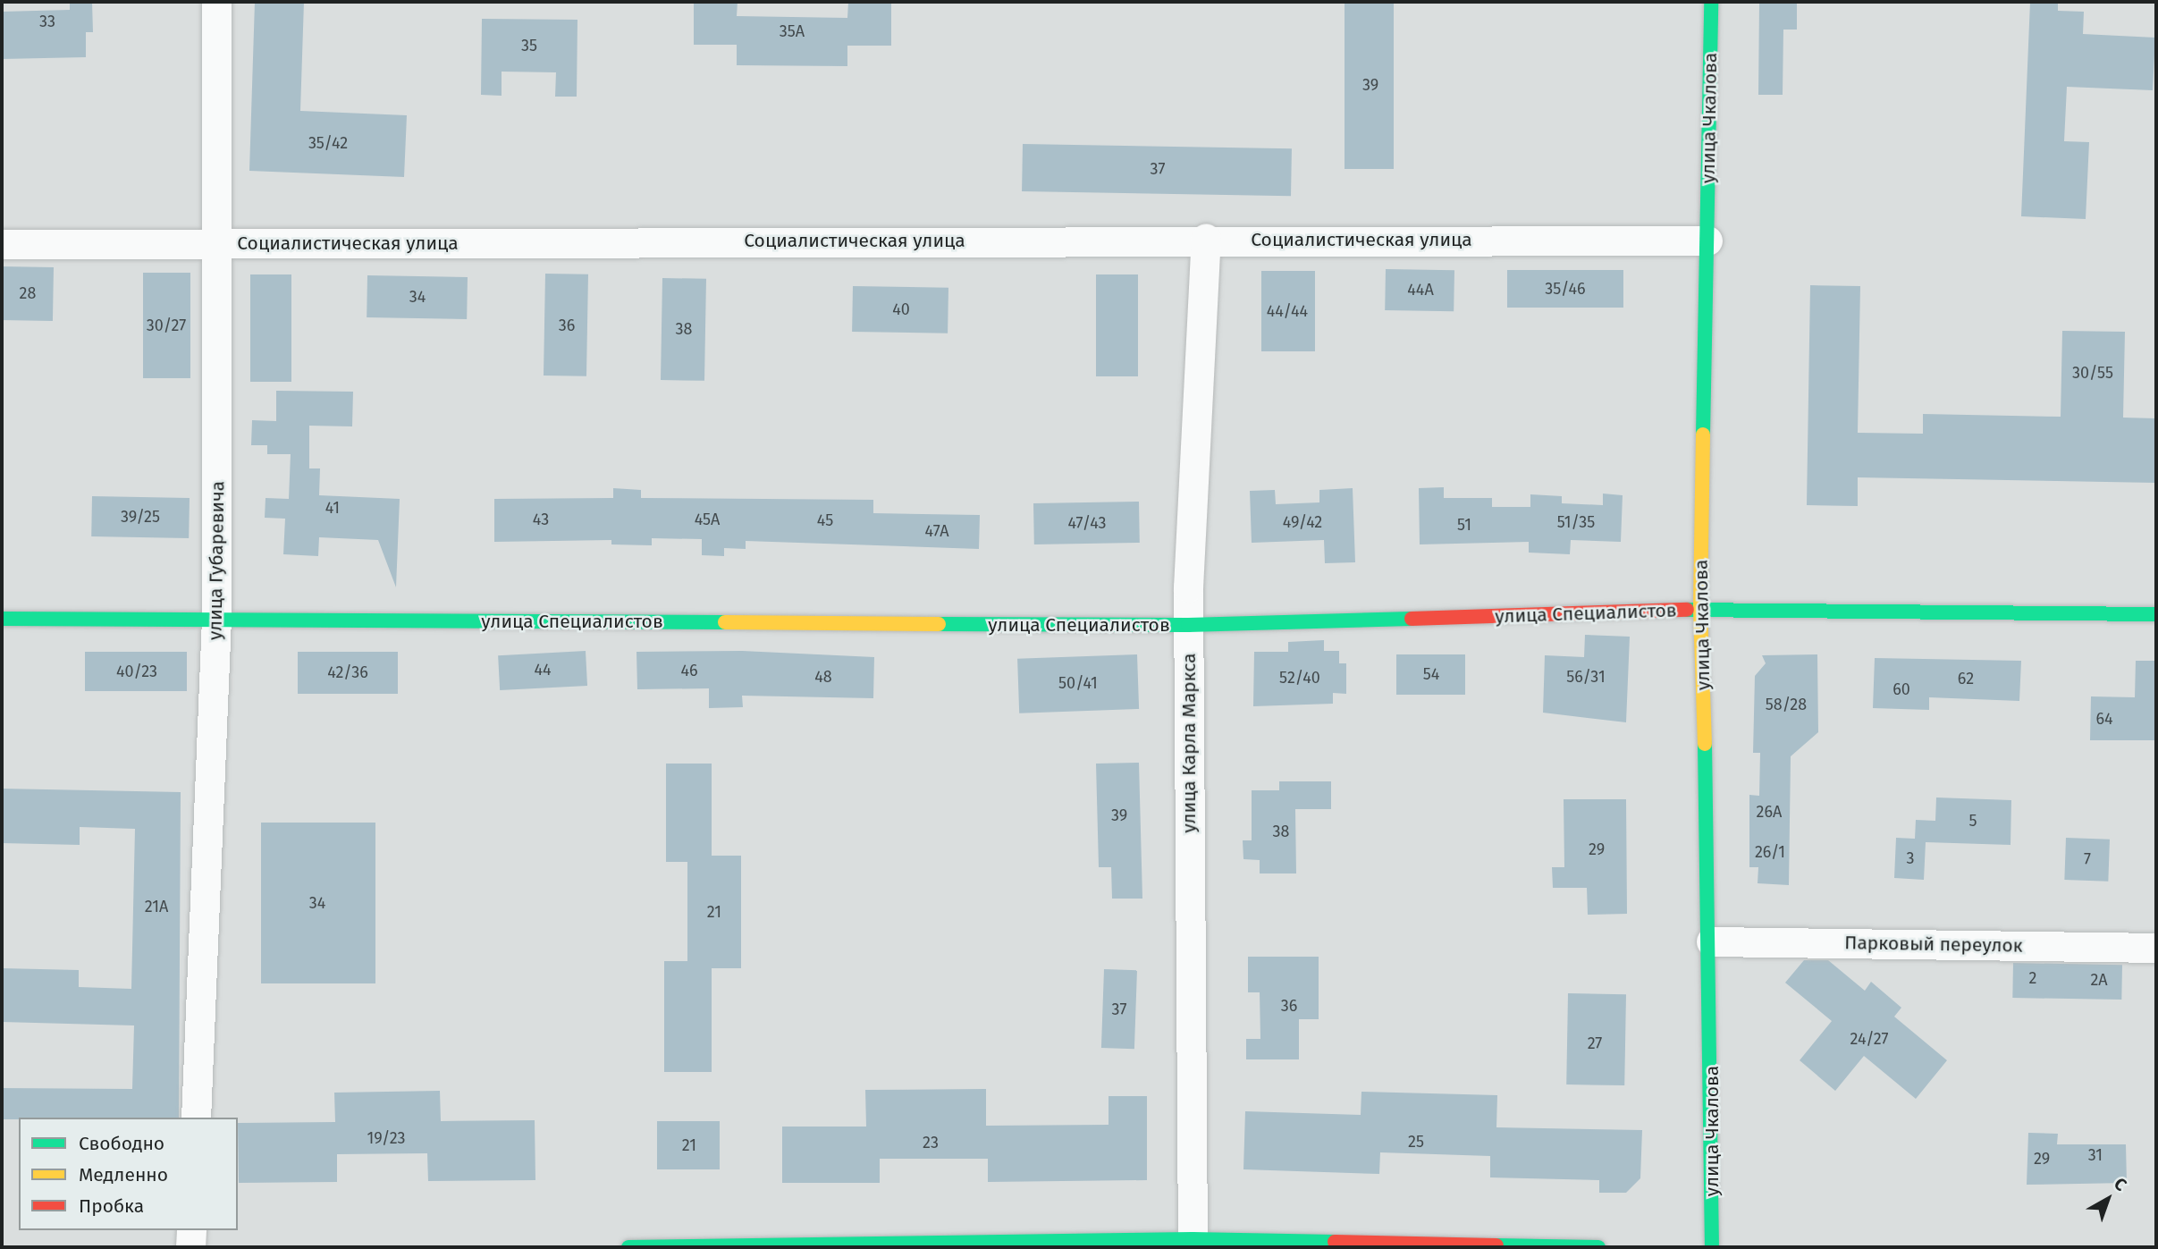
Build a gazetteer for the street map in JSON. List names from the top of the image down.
{
  "streets": {
    "street": [
      "улица Чкалова",
      "Социалистическая улица",
      "улица Губаревича",
      "улица Специалистов",
      "улица Карла Маркса",
      "Парковый переулок"
    ]
  },
  "crossings": [
    ["улица Чкалова", "Социалистическая улица"],
    ["улица Чкалова", "улица Специалистов"],
    ["улица Чкалова", "Парковый переулок"],
    ["Социалистическая улица", "улица Губаревича"],
    ["Социалистическая улица", "улица Карла Маркса"],
    ["улица Губаревича", "улица Специалистов"],
    ["улица Специалистов", "улица Карла Маркса"]
  ],
  "house_numbers": [
    "33",
    "35А",
    "35",
    "39",
    "35/42",
    "37",
    "35/46",
    "44А",
    "28",
    "34",
    "40",
    "44/44",
    "30/27",
    "36",
    "38",
    "30/55",
    "41",
    "39/25",
    "43",
    "45А",
    "45",
    "49/42",
    "51/35",
    "47/43",
    "51",
    "47А",
    "44",
    "46",
    "40/23",
    "42/36",
    "54",
    "48",
    "56/31",
    "52/40",
    "62",
    "50/41",
    "60",
    "58/28",
    "64",
    "26А",
    "39",
    "5",
    "38",
    "29",
    "26/1",
    "3",
    "7",
    "34",
    "21А",
    "21",
    "2",
    "2А",
    "36",
    "37",
    "24/27",
    "27",
    "19/23",
    "25",
    "23",
    "21",
    "31",
    "29"
  ],
  "legend": ["Свободно", "Медленно", "Пробка"],
  "north": "top right"
}
